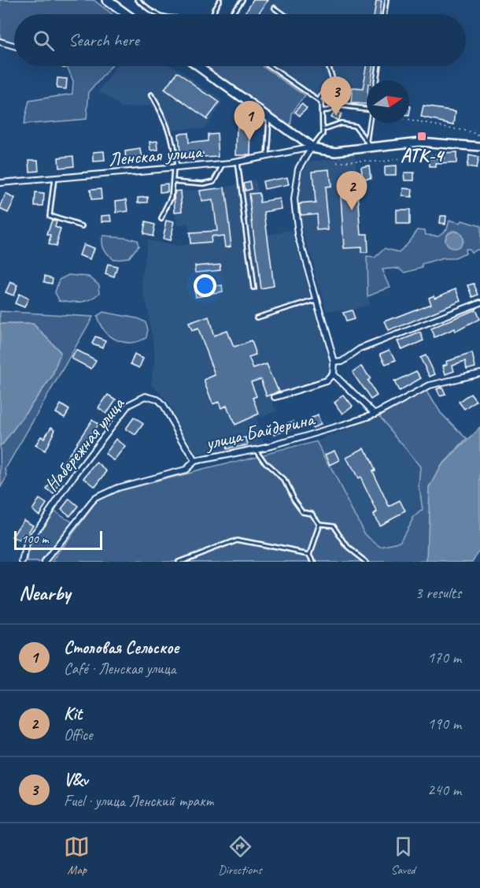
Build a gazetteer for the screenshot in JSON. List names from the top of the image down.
{
  "streets": {
    "street": ["Ленская улица", "улица Байдерина", "Набережная улица"]
  },
  "crossings": [
    ["улица Байдерина", "Набережная улица"]
  ],
  "places": {
    "transit": ["АТК-4"]
  },
  "scale_bar": "100 m",
  "north": "right",
  "page": {
    "search": "Search here",
    "pins": ["3", "1", "2"],
    "scale": "100 m",
    "heading": ["Nearby", "3 results"],
    "list": [
      {
        "mark": "1",
        "name": "Столовая Сельское",
        "note": "Café · Ленская улица",
        "value": "170 m"
      },
      {
        "mark": "2",
        "name": "Kit",
        "note": "Office",
        "value": "190 m"
      },
      {
        "mark": "3",
        "name": "V&v",
        "note": "Fuel · улица Ленский тракт",
        "value": "240 m"
      }
    ],
    "nav": ["Map", "Directions", "Saved"]
  }
}
